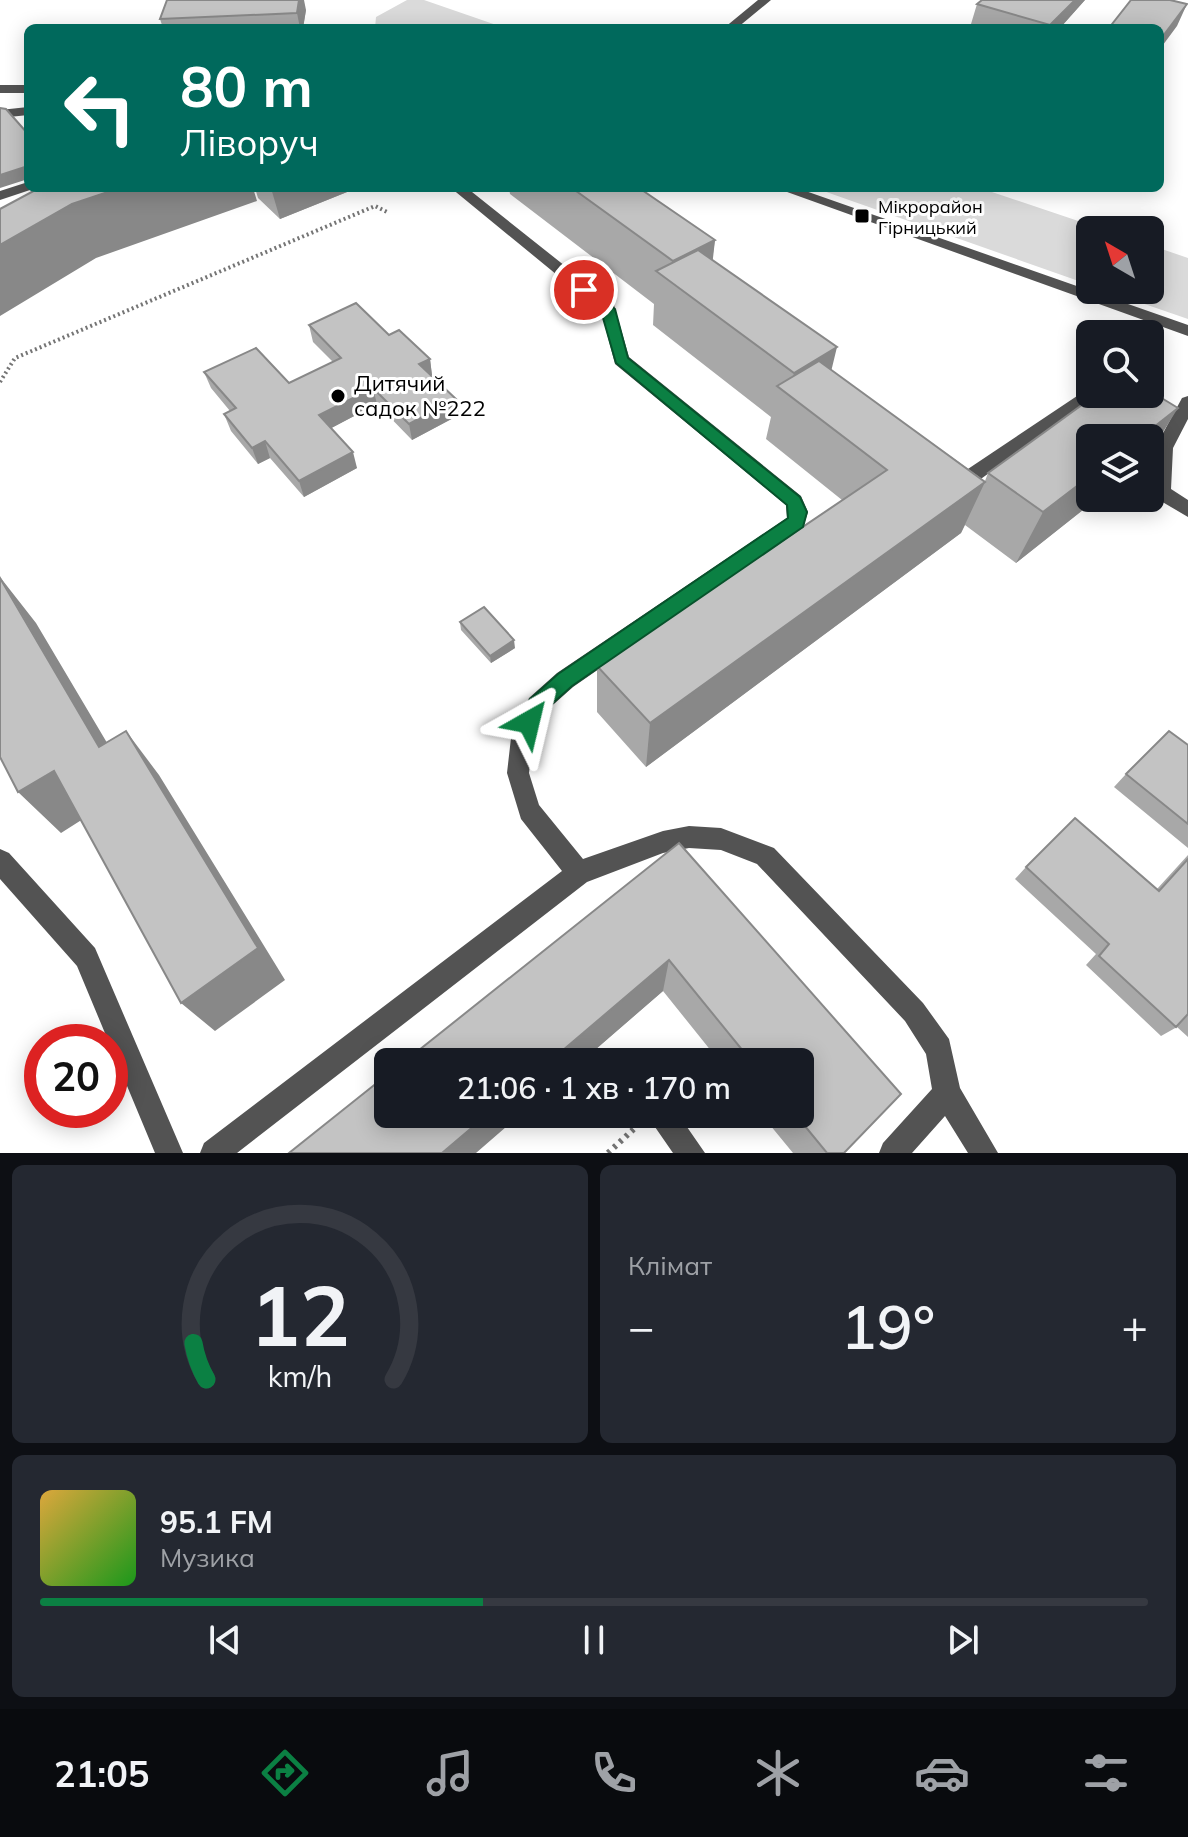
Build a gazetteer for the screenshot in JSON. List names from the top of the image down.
{
  "places": {
    "transit": ["Мiкрорайон Гiрницький"],
    "other": ["Дитячий садок №222"]
  },
  "north": "top left",
  "page": {
    "turn": ["80 m", "Ліворуч"],
    "limit": "20",
    "trip": "21:06 · 1 хв · 170 m",
    "tile": "Клімат",
    "heat": ["−", "19°", "+"],
    "song": ["95.1 FM", "Музика"],
    "tabs": "21:05",
    "gauge": ["12", "km/h"]
  }
}
